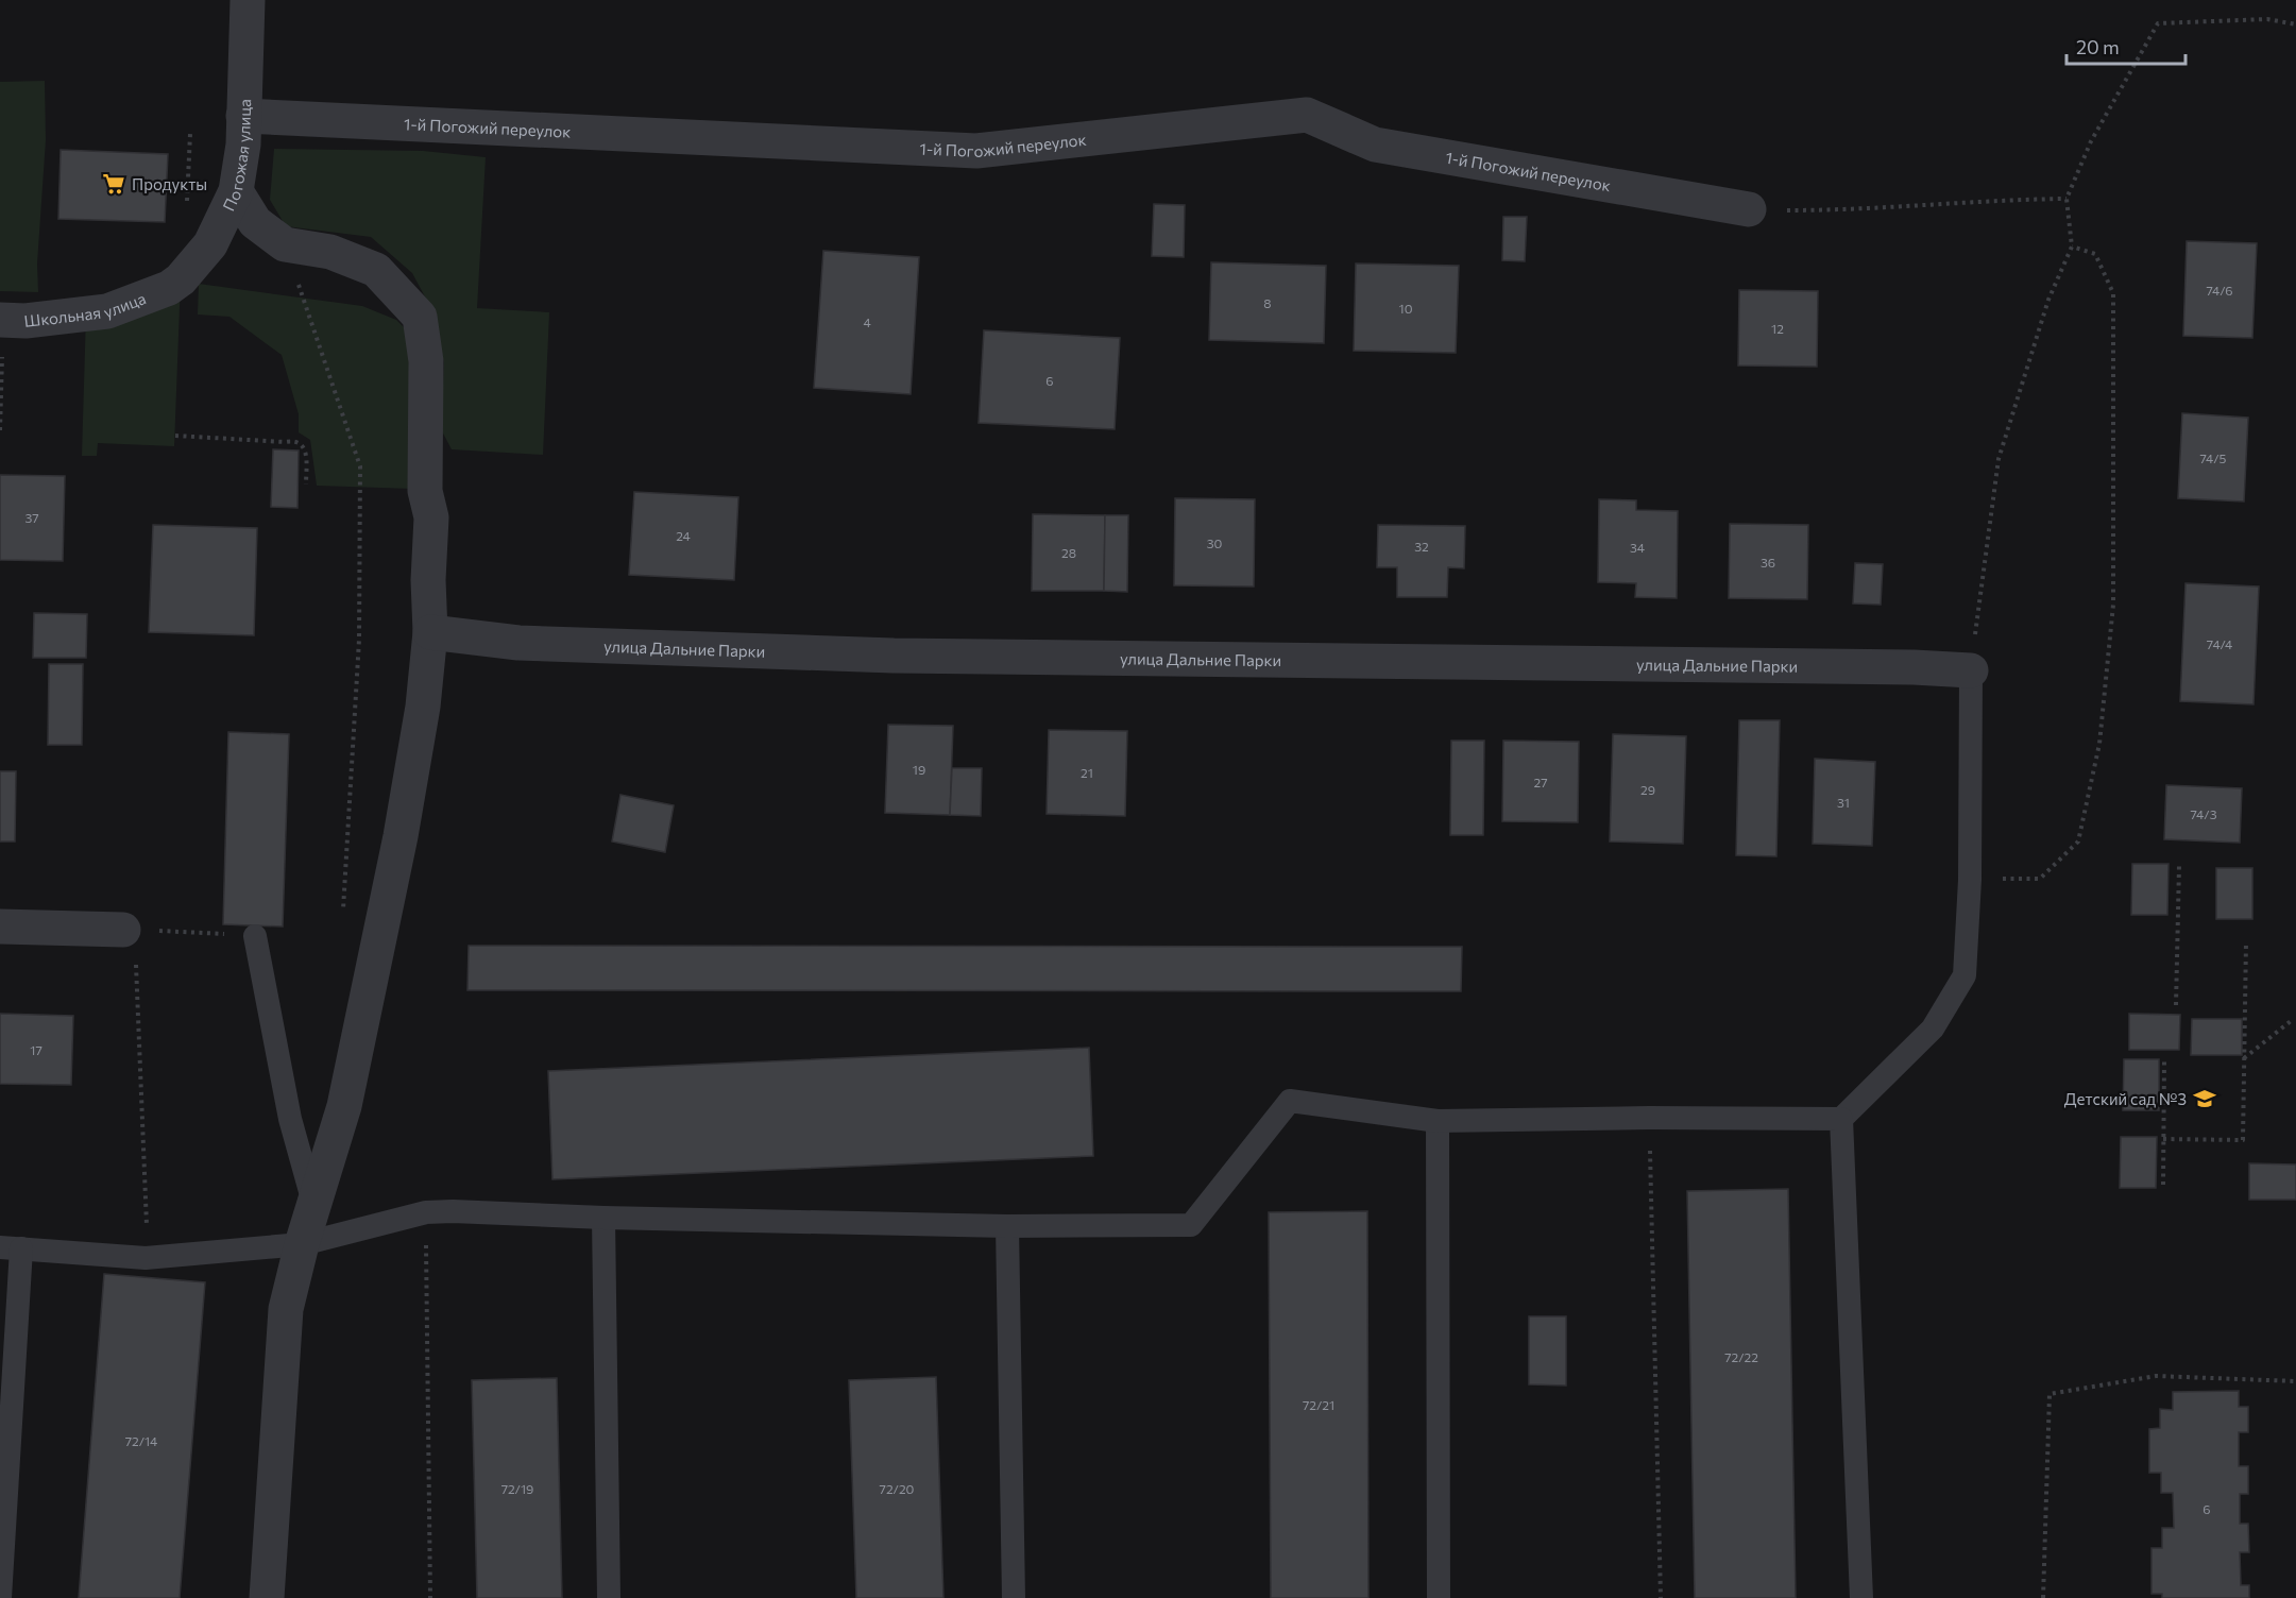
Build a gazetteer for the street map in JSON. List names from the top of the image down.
{
  "streets": {
    "street": [
      "1-й Погожий переулок",
      "Погожая улица",
      "Школьная улица",
      "улица Дальние Парки"
    ]
  },
  "crossings": [
    ["1-й Погожий переулок", "Погожая улица"],
    ["Погожая улица", "Школьная улица"]
  ],
  "places": {
    "supermarket": ["Продукты"],
    "school or university": ["Детский сад №3"]
  },
  "house_numbers": [
    "74/6",
    "8",
    "10",
    "4",
    "12",
    "6",
    "74/5",
    "37",
    "24",
    "30",
    "32",
    "34",
    "28",
    "36",
    "74/4",
    "19",
    "21",
    "27",
    "29",
    "31",
    "74/3",
    "17",
    "72/22",
    "72/21",
    "72/14",
    "72/19",
    "72/20",
    "6"
  ],
  "scale_bar": "20 m"
}
